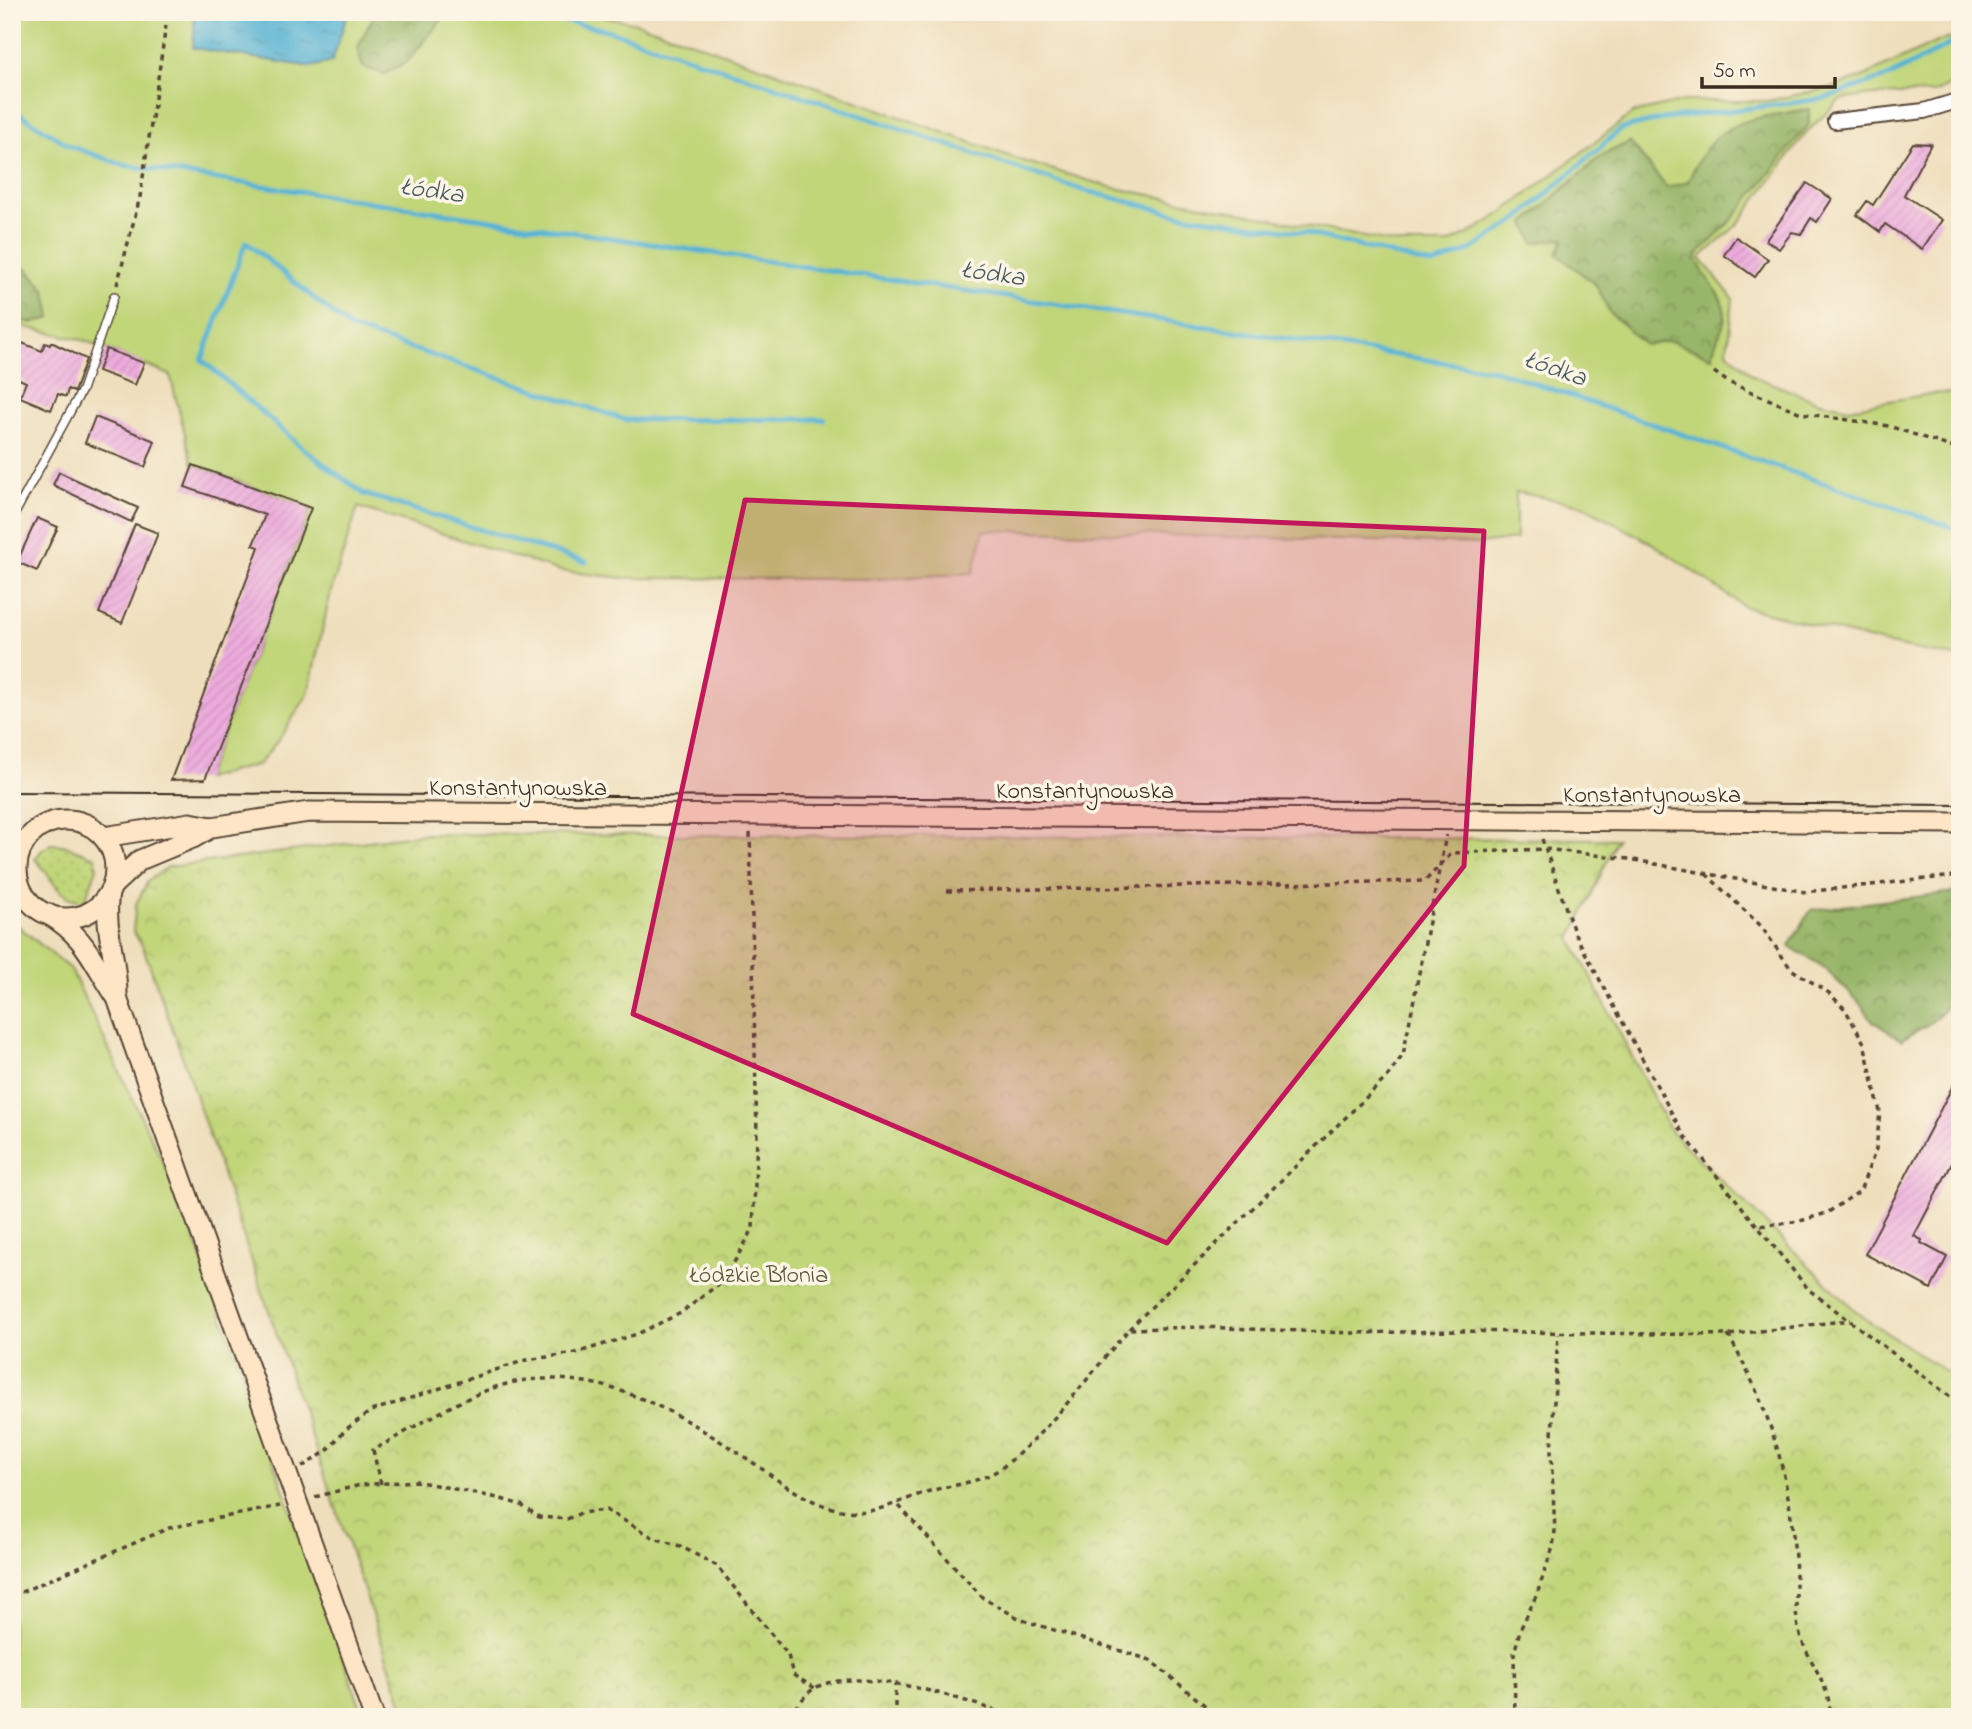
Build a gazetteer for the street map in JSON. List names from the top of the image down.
{
  "streets": {
    "main road": ["Konstantynowska"]
  },
  "water": ["Łódka"],
  "parks": ["Łódzkie Błonia"],
  "scale_bar": "50 m"
}
